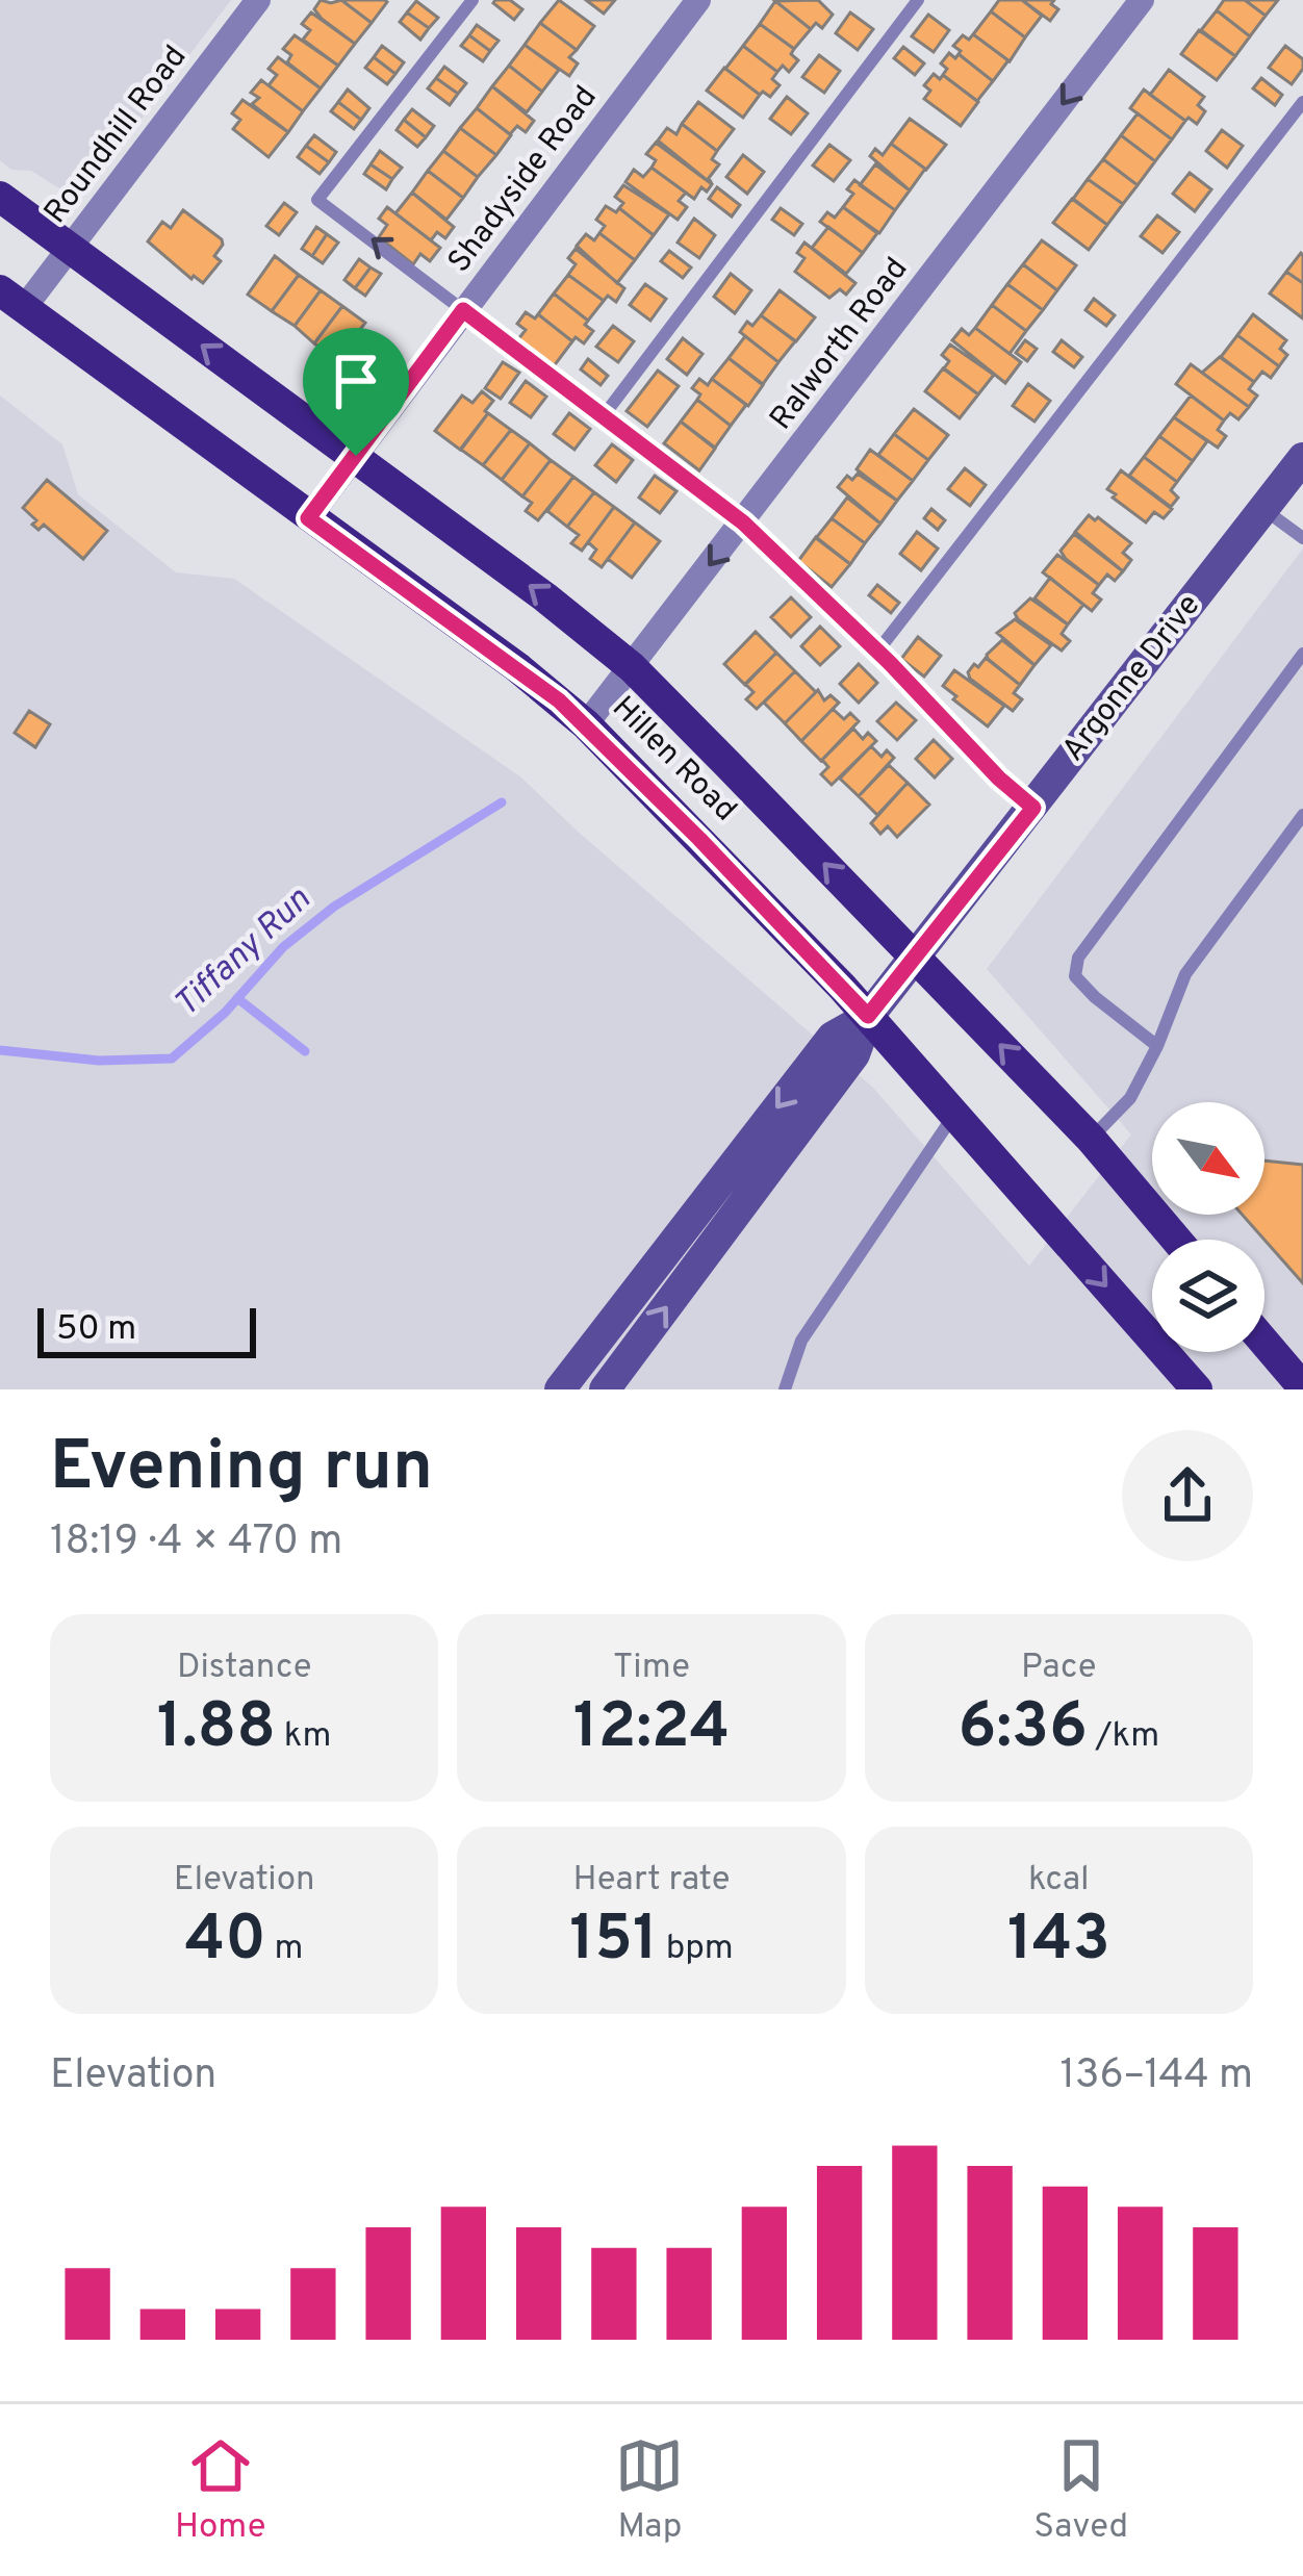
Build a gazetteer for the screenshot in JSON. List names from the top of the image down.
{
  "streets": {
    "main road": ["Argonne Drive", "Hillen Road"],
    "street": ["Roundhill Road", "Shadyside Road", "Ralworth Road"]
  },
  "crossings": [
    ["Roundhill Road", "Hillen Road"],
    ["Shadyside Road", "Hillen Road"],
    ["Ralworth Road", "Hillen Road"],
    ["Argonne Drive", "Hillen Road"]
  ],
  "one_way": ["Ralworth Road"],
  "water": ["Tiffany Run"],
  "scale_bar": "50 m",
  "north": "bottom right",
  "page": {
    "scale": "50 m",
    "heading": ["Evening run", "18:19 · 4 × 470 m"],
    "stats": [
      ["Distance", "1.88 km"],
      ["Time", "12:24"],
      ["Pace", "6:36 /km"],
      ["Elevation", "40 m"],
      ["Heart rate", "151 bpm"],
      ["kcal", "143"]
    ],
    "chart": ["Elevation", "136–144 m"],
    "tabs": ["Home", "Map", "Saved"]
  }
}
